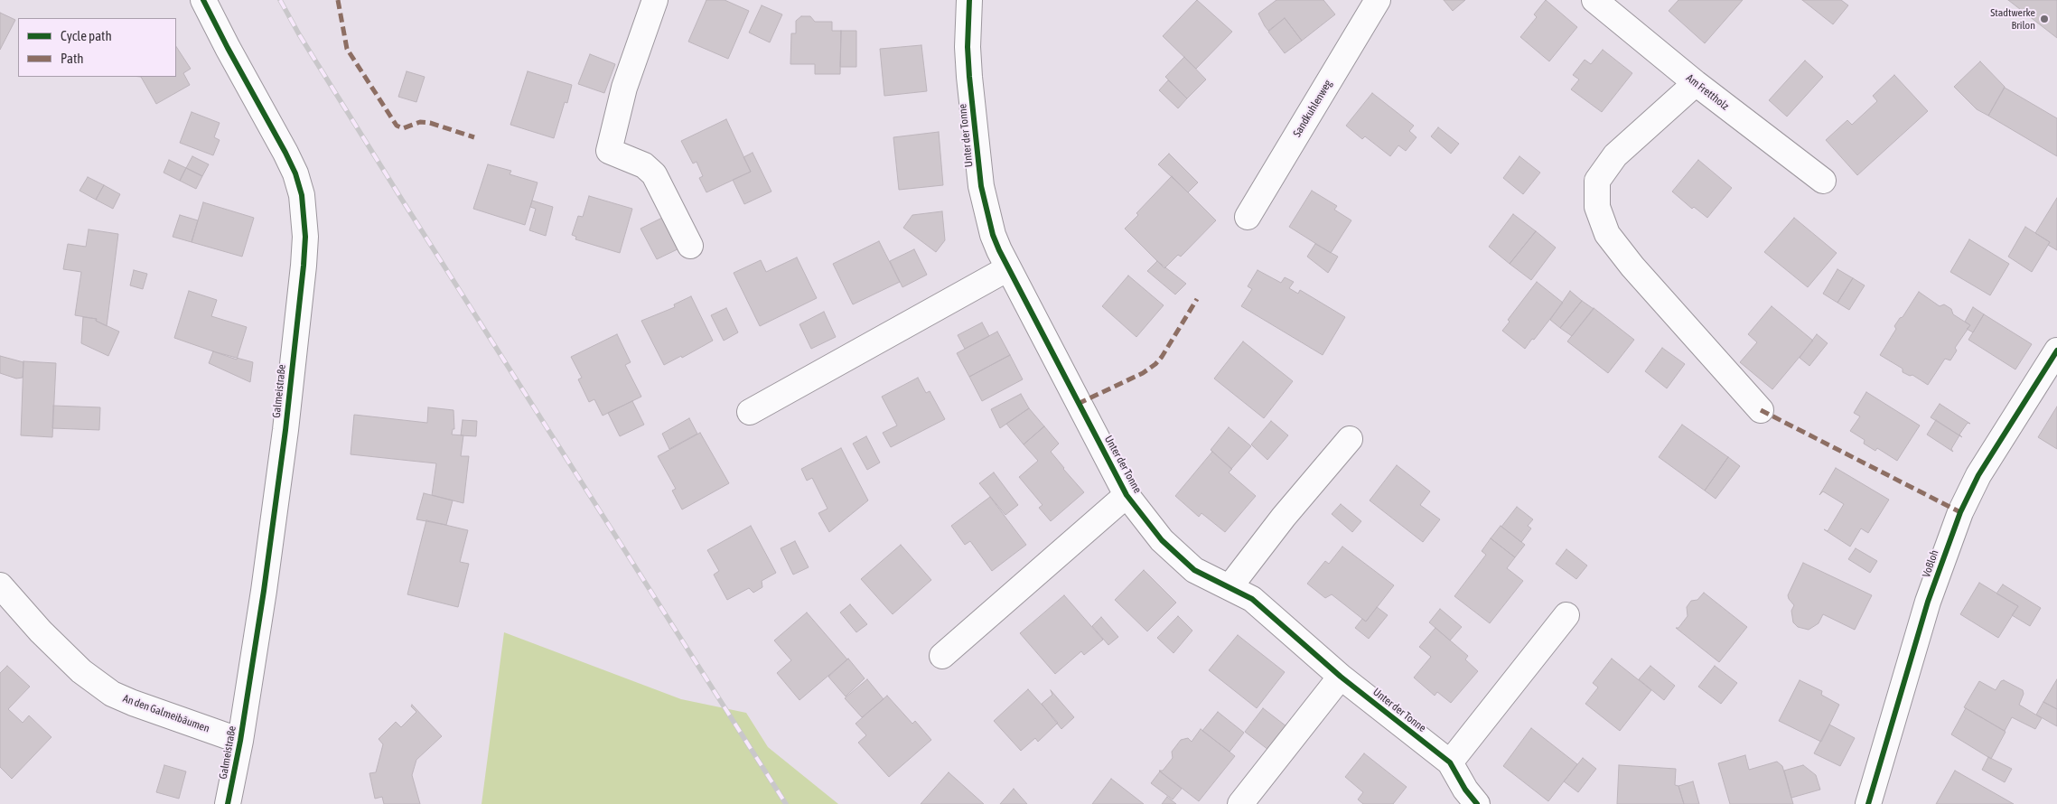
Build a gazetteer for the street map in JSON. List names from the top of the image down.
{
  "streets": {
    "street": [
      "Am Frettholz",
      "Sandkuhlenweg",
      "Unter der Tonne",
      "Galmeistraße",
      "Voßloh",
      "An den Galmeibäumen"
    ]
  },
  "crossings": [
    ["Galmeistraße", "An den Galmeibäumen"]
  ],
  "places": ["Stadtwerke Brilon"],
  "legend": ["Cycle path", "Path"]
}
